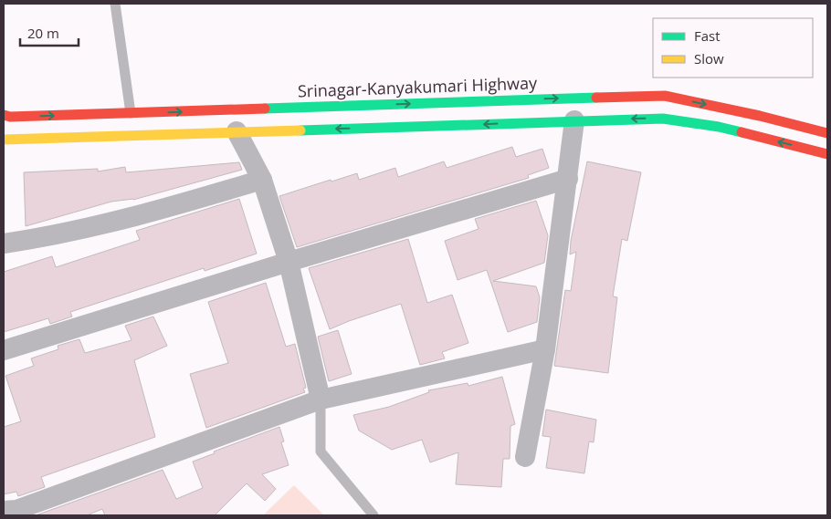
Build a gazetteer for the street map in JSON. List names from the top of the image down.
{
  "streets": {
    "highway": ["Srinagar-Kanyakumari Highway"]
  },
  "legend": ["Fast", "Slow"],
  "scale_bar": "20 m"
}
